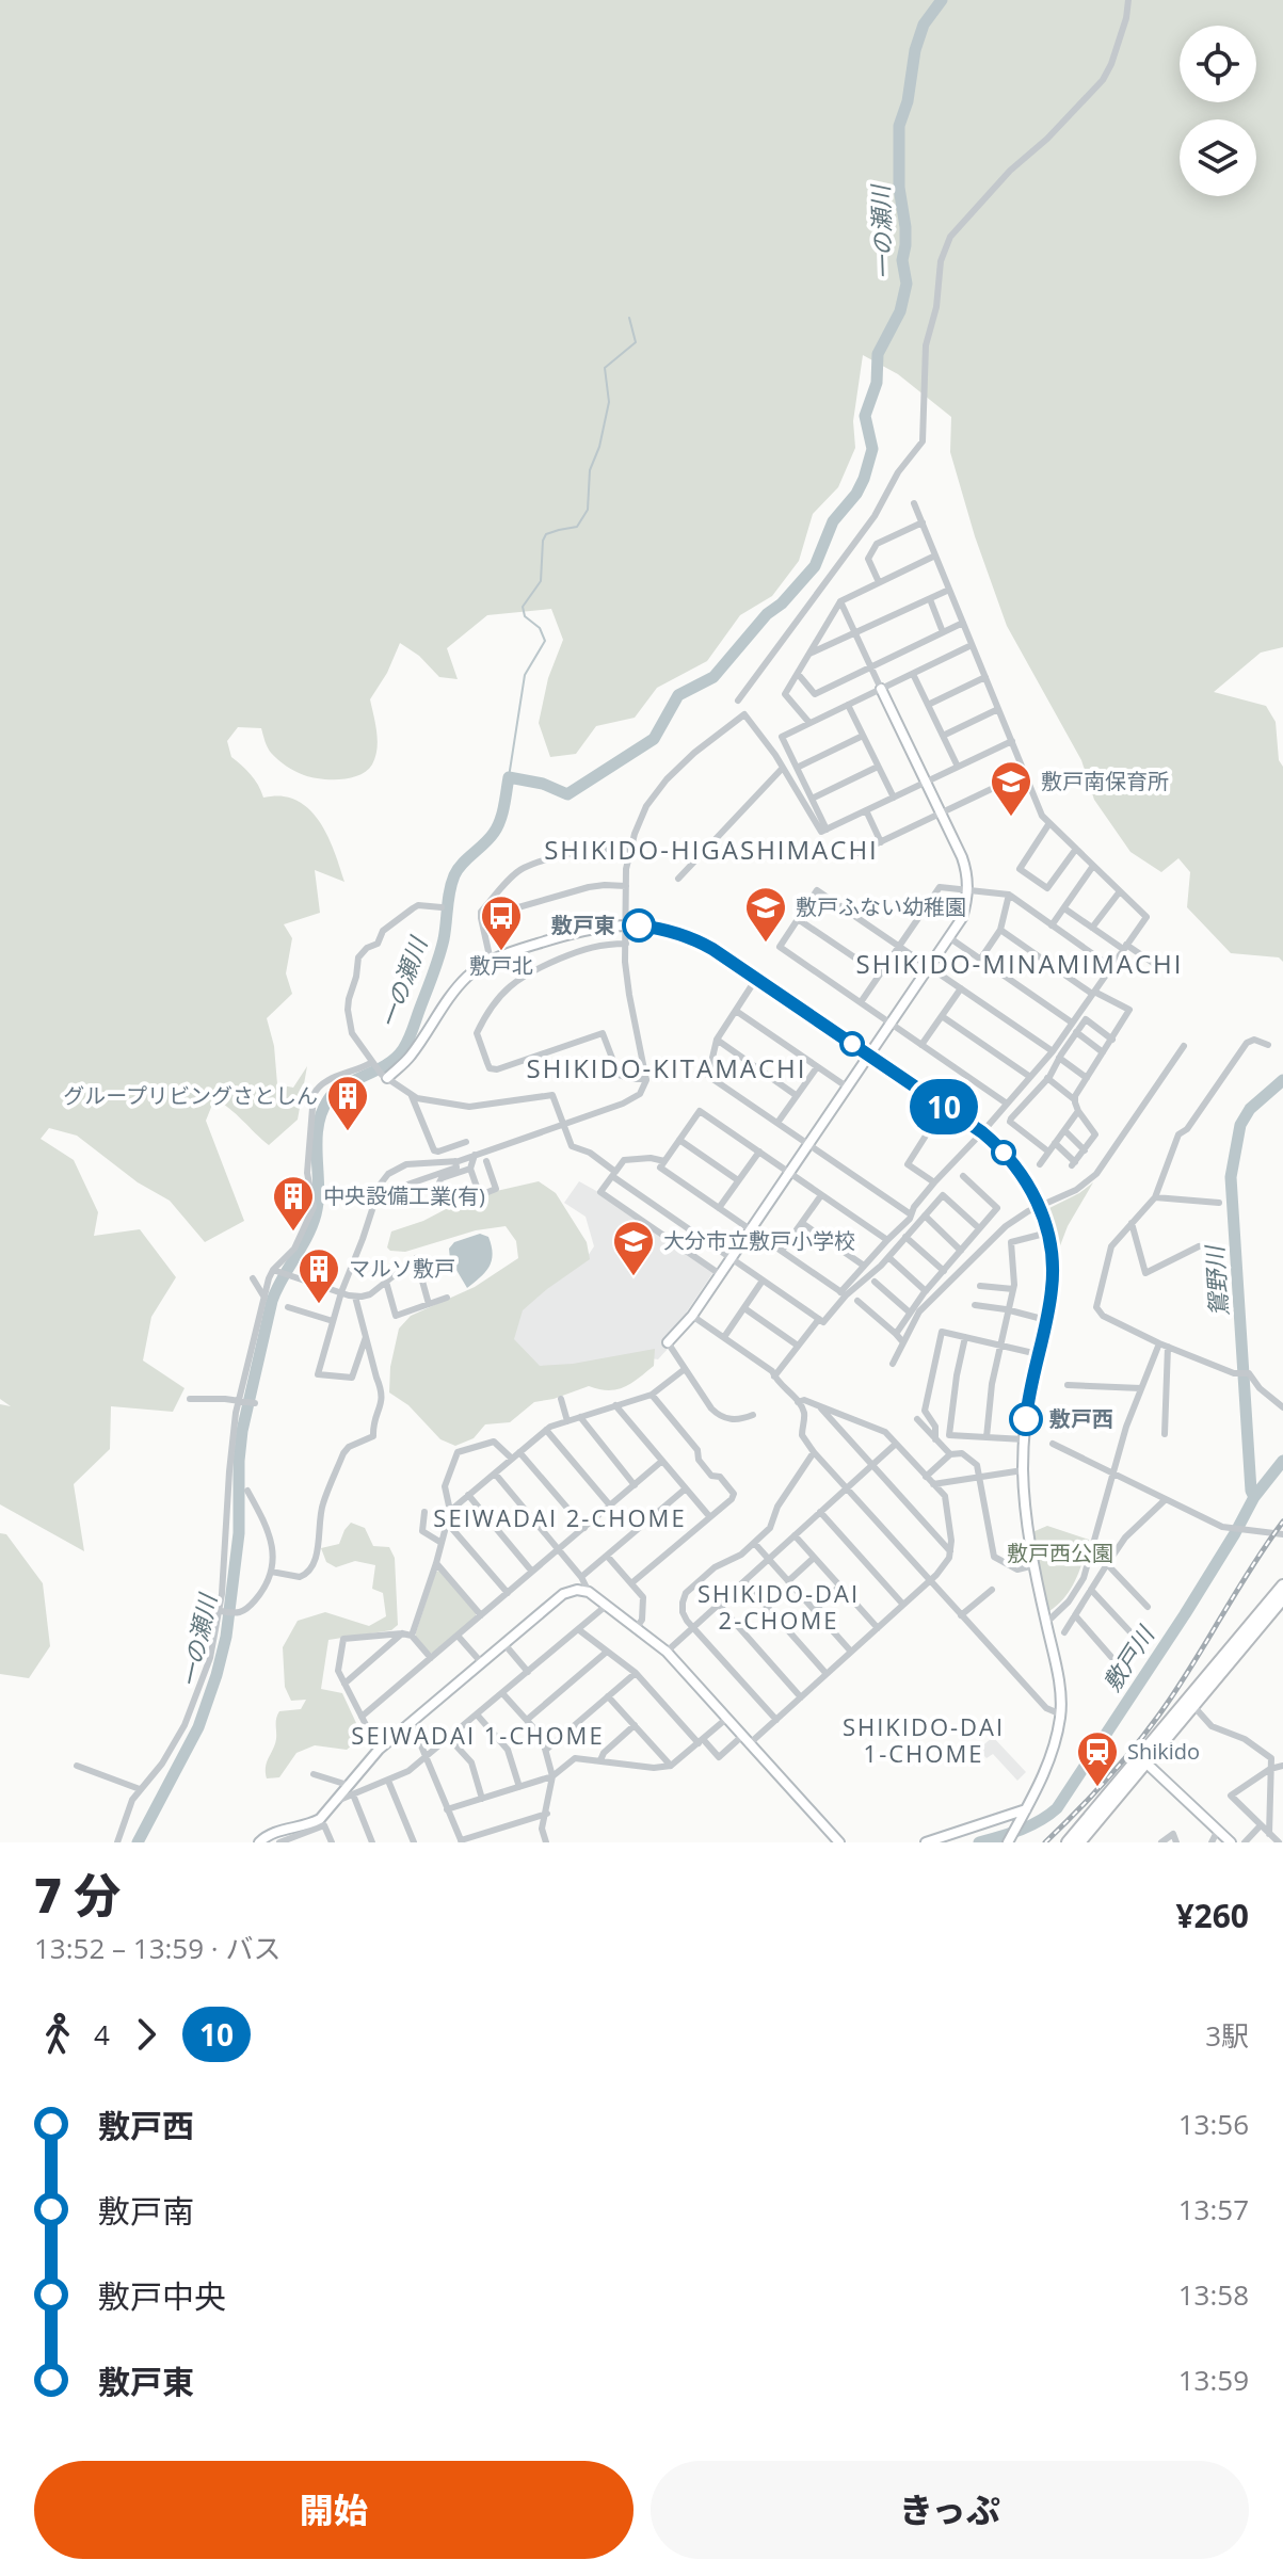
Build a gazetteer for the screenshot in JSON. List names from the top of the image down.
{
  "districts": [
    "SHIKIDO-HIGASHIMACHI",
    "SHIKIDO-MINAMIMACHI",
    "SHIKIDO-KITAMACHI",
    "SEIWADAI 2-CHOME",
    "SHIKIDO-DAI 2-CHOME",
    "SHIKIDO-DAI 1-CHOME",
    "SEIWADAI 1-CHOME"
  ],
  "water": ["一の瀬川", "鴛野川", "敷戸川"],
  "parks": ["敷戸西公園"],
  "places": {
    "school or university": ["敷戸南保育所", "敷戸ふない幼稚園", "大分市立敷戸小学校"],
    "other": ["敷戸東", "敷戸西"],
    "bus stop": ["敷戸北"],
    "building": ["グループリビングさとしん", "中央設備工業(有)", "マルソ敷戸"],
    "station": ["Shikido"]
  },
  "lines": ["bus line 10"],
  "page": {
    "on_map": "10",
    "heading": ["7 分", "13:52 – 13:59 · バス", "¥260"],
    "legs": ["4", "10", "3駅"],
    "list": [
      {
        "name": "敷戸西",
        "value": "13:56"
      },
      {
        "name": "敷戸南",
        "value": "13:57"
      },
      {
        "name": "敷戸中央",
        "value": "13:58"
      },
      {
        "name": "敷戸東",
        "value": "13:59"
      }
    ],
    "buttons": ["開始", "きっぷ"]
  }
}
